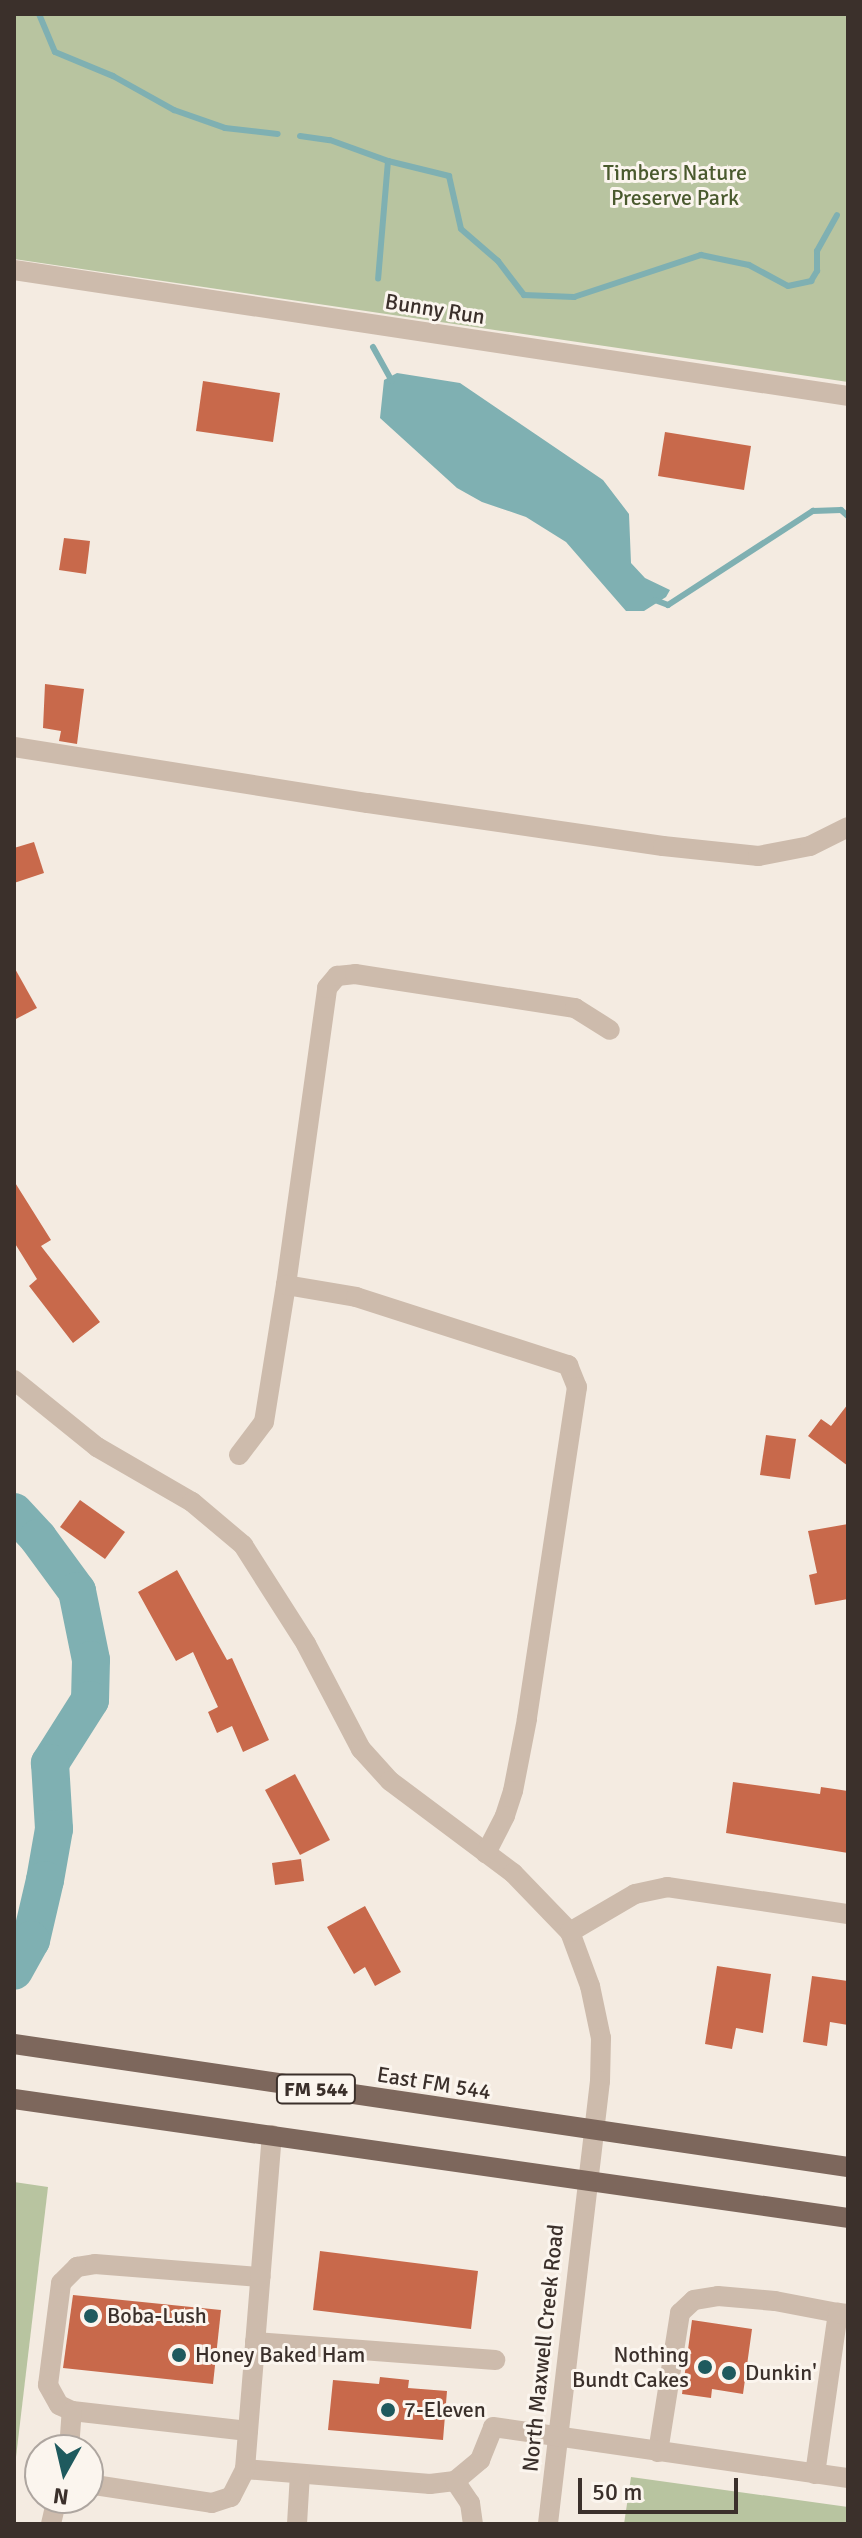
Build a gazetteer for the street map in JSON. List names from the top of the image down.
{
  "streets": {
    "main road": ["East FM 544", "FM 544"],
    "street": ["Bunny Run", "North Maxwell Creek Road"]
  },
  "crossings": [
    ["East FM 544", "North Maxwell Creek Road"],
    ["FM 544", "North Maxwell Creek Road"]
  ],
  "parks": ["Timbers Nature Preserve Park"],
  "places": [
    "Boba-Lush",
    "Honey Baked Ham",
    "Nothing Bundt Cakes",
    "Dunkin'",
    "7-Eleven"
  ],
  "scale_bar": "50 m",
  "north": "bottom"
}
